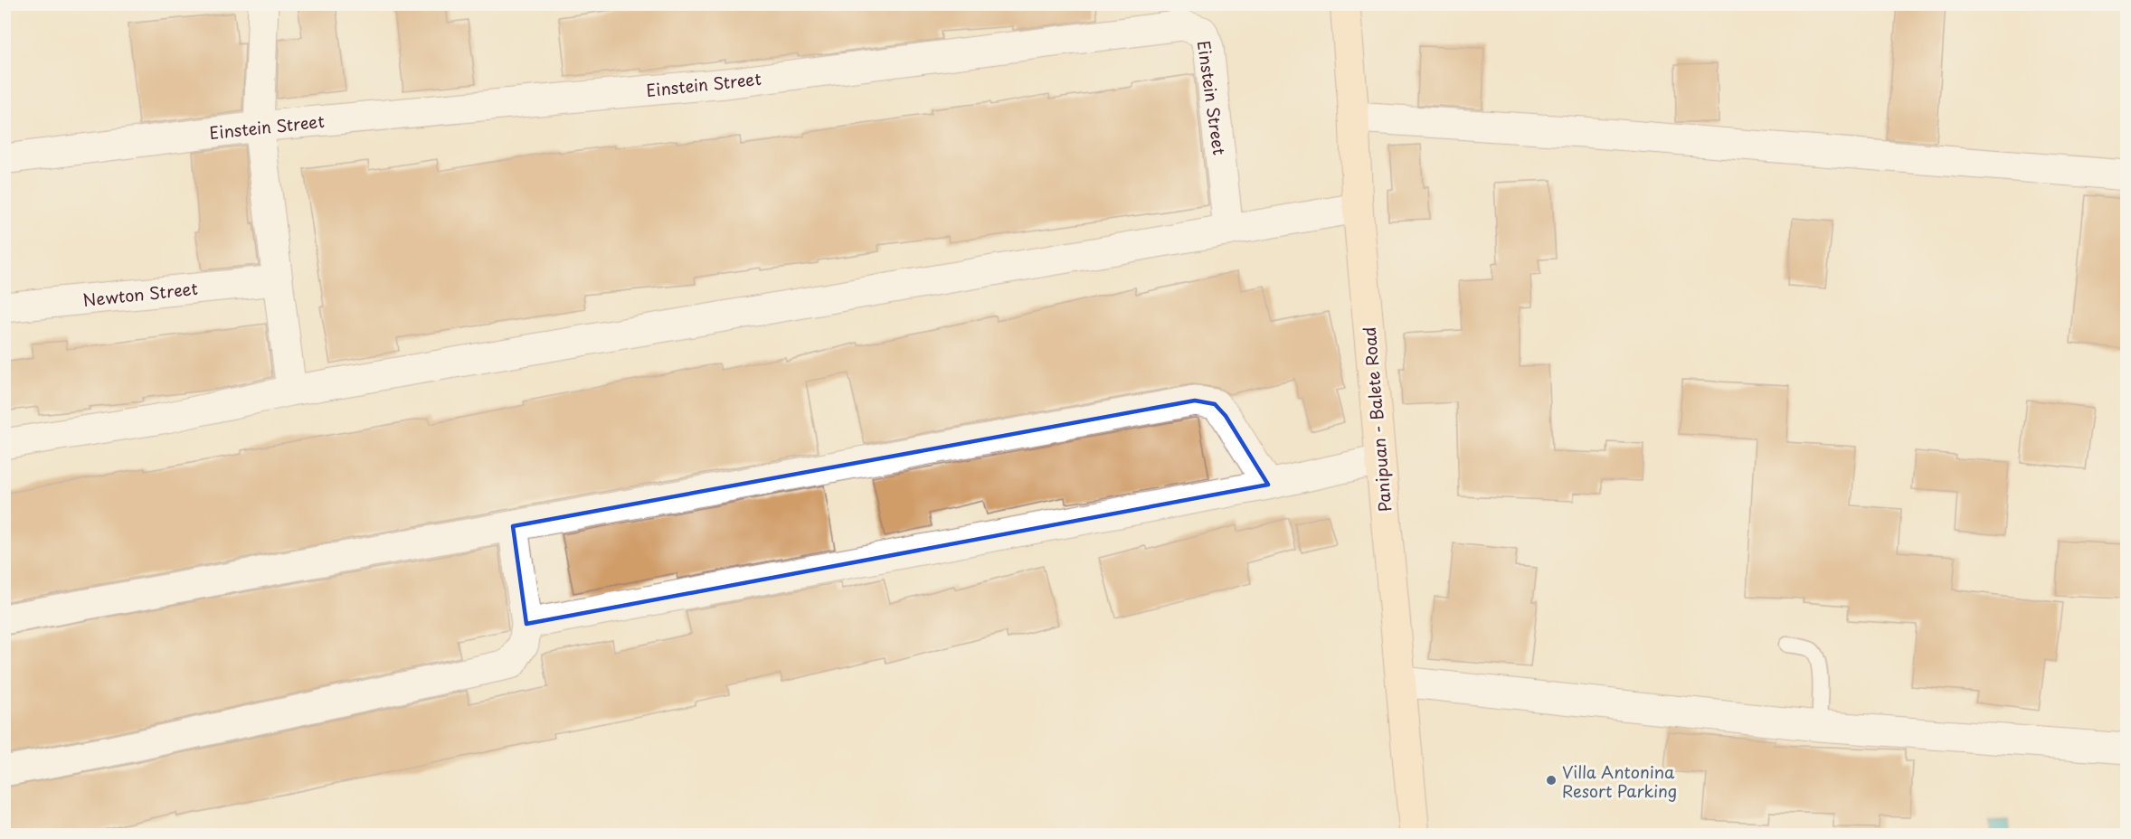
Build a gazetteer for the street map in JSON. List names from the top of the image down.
{
  "streets": {
    "main road": ["Panipuan - Balete Road"],
    "street": ["Einstein Street", "Newton Street"]
  },
  "places": ["Villa Antonina Resort Parking"]
}
